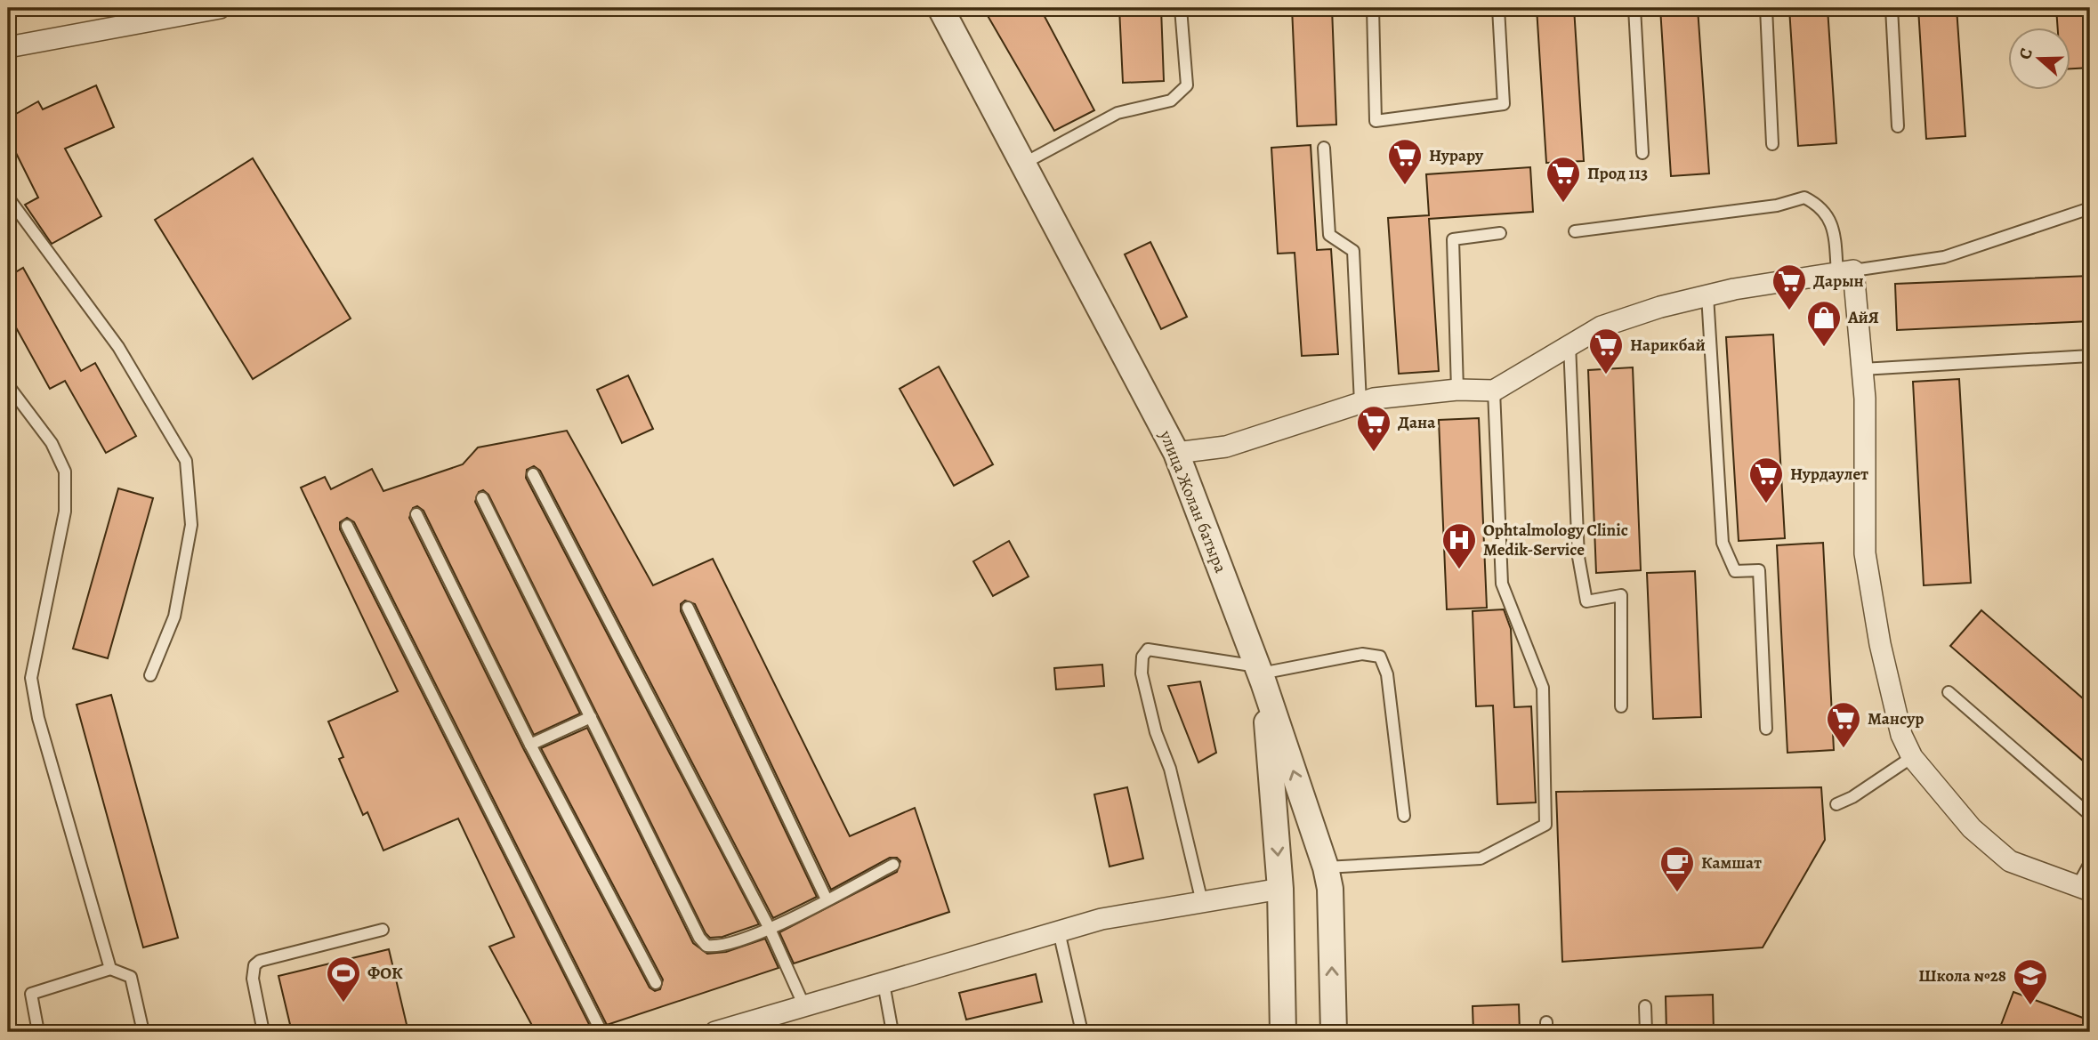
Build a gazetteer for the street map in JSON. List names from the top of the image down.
{
  "streets": {
    "street": ["улица Жолан батыра"]
  },
  "places": {
    "supermarket": [
      "Нурару",
      "Прод 113",
      "Дарын",
      "Нарикбай",
      "Дана",
      "Нурдаулет",
      "Мансур"
    ],
    "shop": ["АйЯ"],
    "hospital": ["Ophtalmology Clinic Medik-Service"],
    "cafe": ["Камшат"],
    "sports": ["ФОК"],
    "school or university": ["Школа №28"]
  },
  "north": "left"
}
